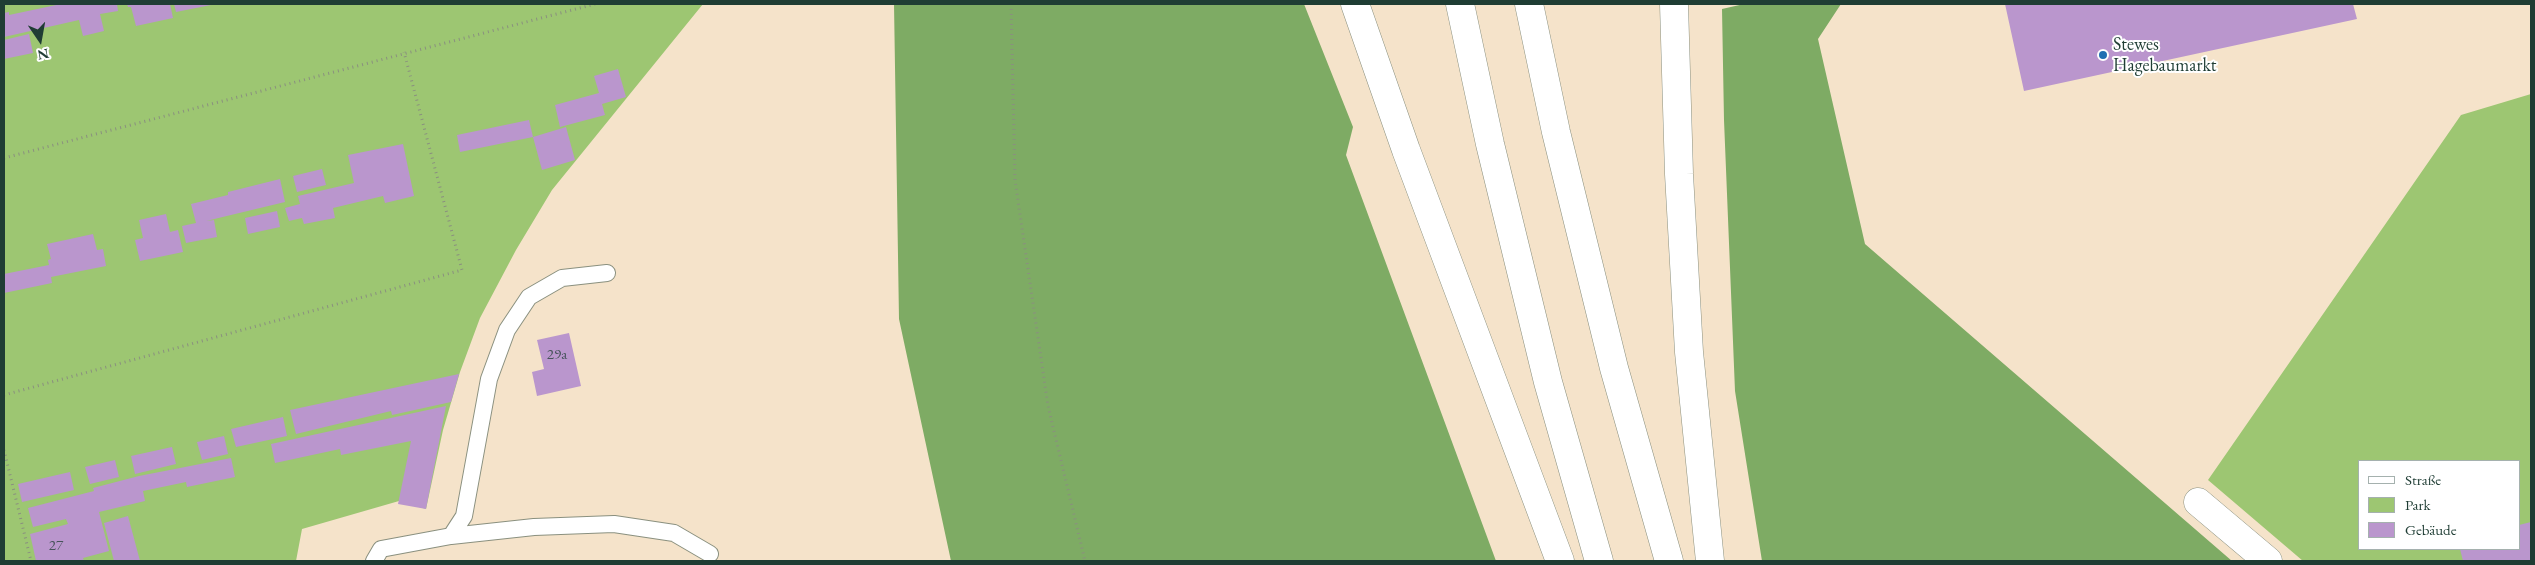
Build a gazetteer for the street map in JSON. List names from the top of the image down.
{
  "places": ["Stewes Hagebaumarkt"],
  "house_numbers": ["29a", "27"],
  "legend": ["Straße", "Park", "Gebäude"],
  "north": "bottom"
}
